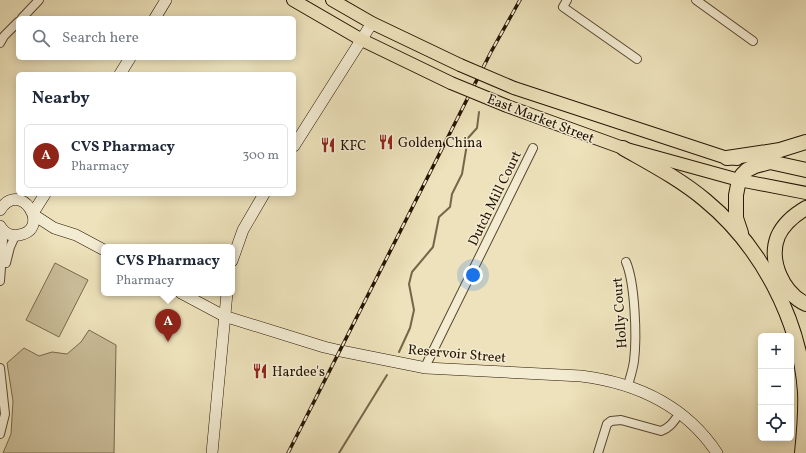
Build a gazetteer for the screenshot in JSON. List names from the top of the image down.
{
  "streets": {
    "highway": ["East Market Street"],
    "main road": ["Reservoir Street"],
    "street": ["Dutch Mill Court", "Holly Court"]
  },
  "crossings": [
    ["Dutch Mill Court", "Reservoir Street"],
    ["Holly Court", "Reservoir Street"]
  ],
  "places": {
    "restaurant": ["Golden China", "KFC", "Hardee's"]
  },
  "page": {
    "search": "Search here",
    "heading": "Nearby",
    "list": [
      {
        "mark": "A",
        "name": "CVS Pharmacy",
        "note": "Pharmacy",
        "value": "300 m"
      }
    ],
    "popup": ["CVS Pharmacy", "Pharmacy"],
    "pins": "A",
    "map_buttons": ["+", "−"]
  }
}
